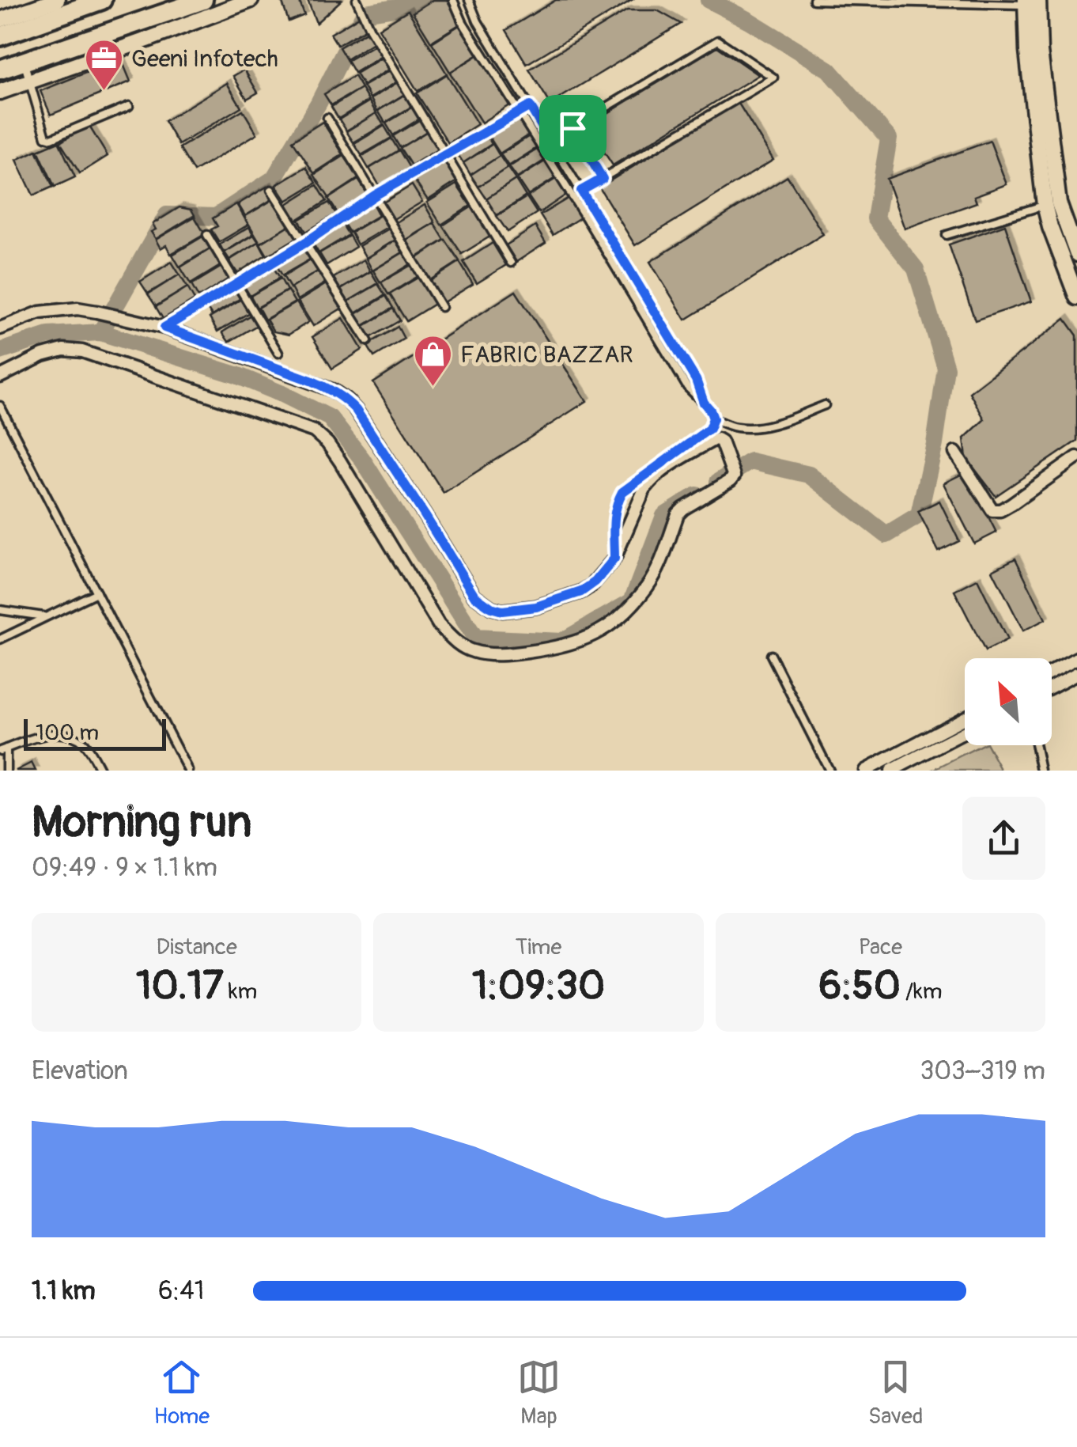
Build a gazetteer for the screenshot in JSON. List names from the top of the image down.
{
  "places": {
    "office": ["Geeni Infotech"],
    "shop": ["FABRIC BAZZAR"]
  },
  "scale_bar": "100 m",
  "north": "top left",
  "page": {
    "scale": "100 m",
    "heading": ["Morning run", "09:49 · 9 × 1.1 km"],
    "stats": [
      ["Distance", "10.17 km"],
      ["Time", "1:09:30"],
      ["Pace", "6:50 /km"]
    ],
    "chart": ["Elevation", "303–319 m"],
    "list": [
      {
        "name": "1.1 km",
        "note": "6:41"
      }
    ],
    "tabs": ["Home", "Map", "Saved"]
  }
}
